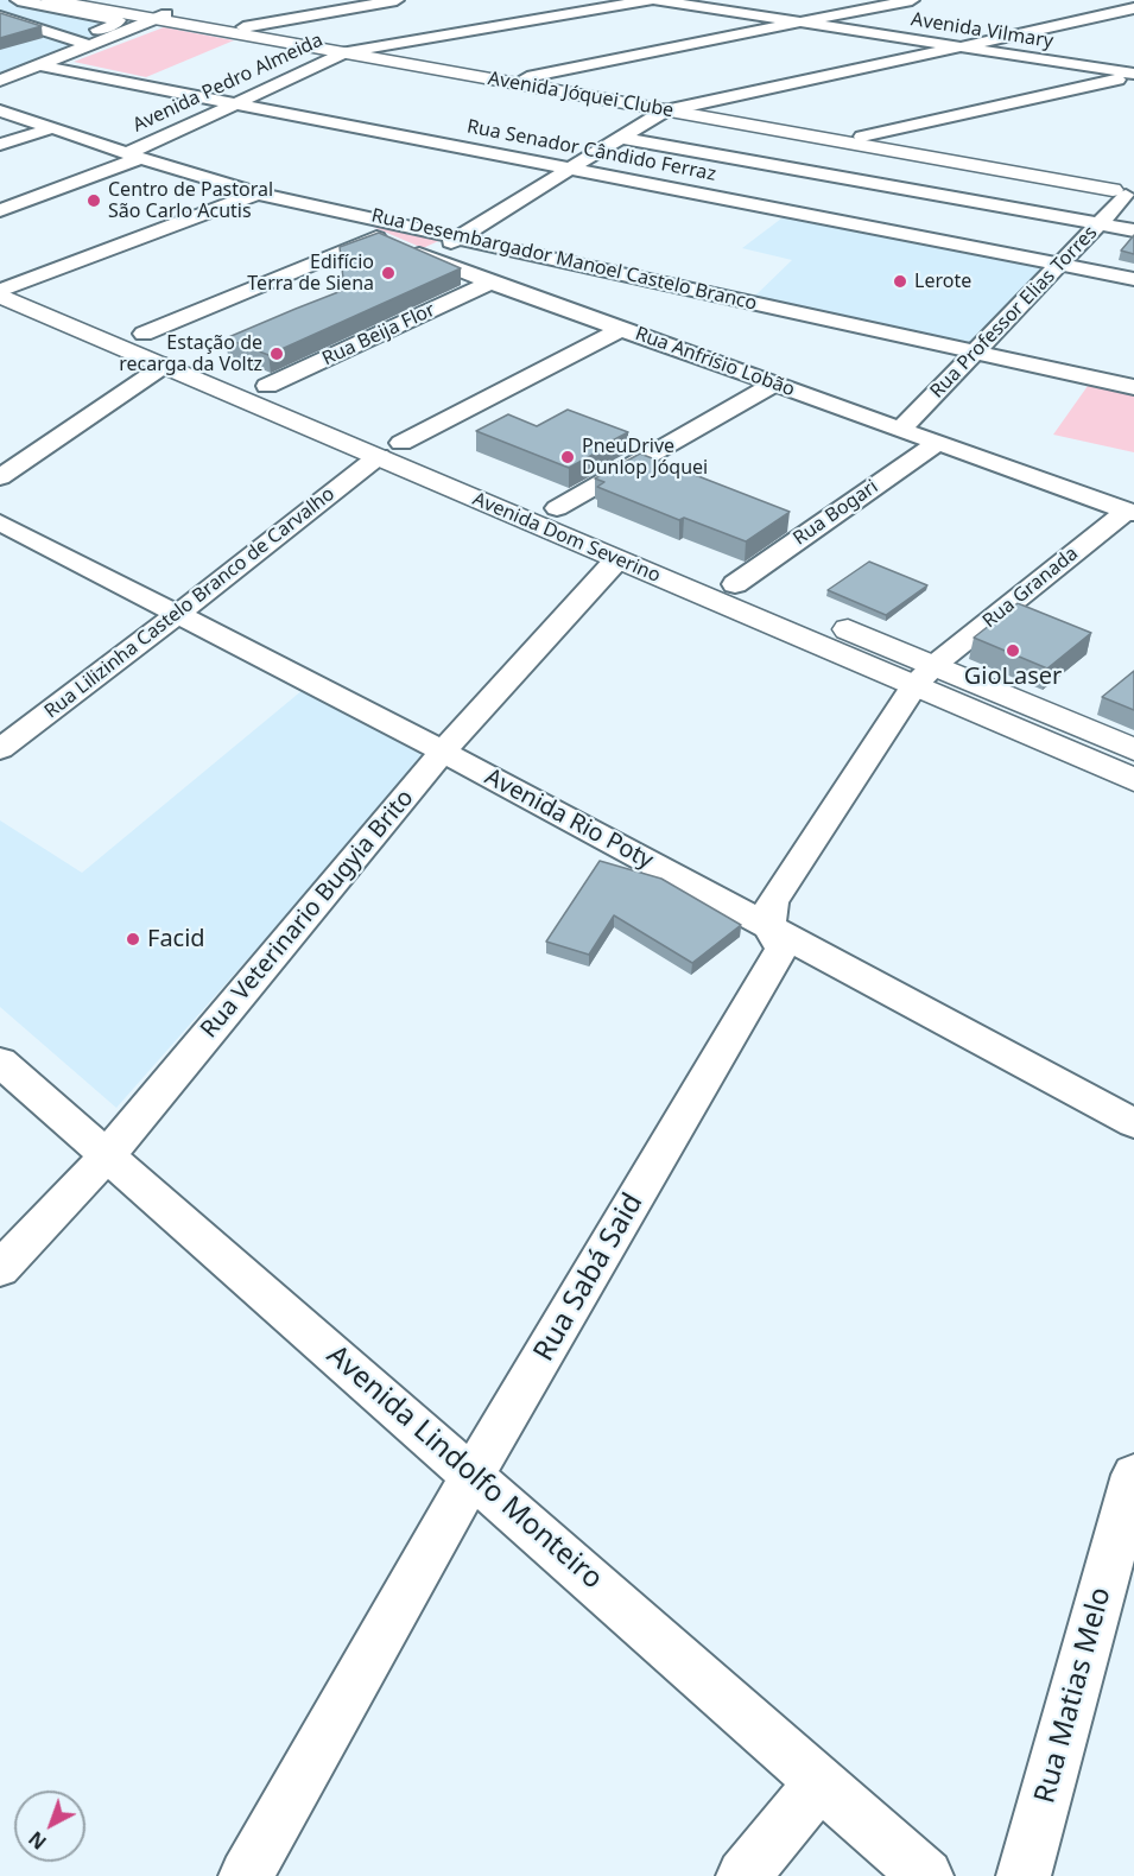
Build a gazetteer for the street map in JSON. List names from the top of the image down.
{
  "streets": {
    "main road": ["Avenida Jóquei Clube", "Avenida Dom Severino"],
    "street": [
      "Avenida Vilmary",
      "Avenida Pedro Almeida",
      "Rua Senador Cândido Ferraz",
      "Rua Desembargador Manoel Castelo Branco",
      "Rua Professor Elias Torres",
      "Rua Beija Flor",
      "Rua Anfrísio Lobão",
      "Rua Bogari",
      "Rua Granada",
      "Rua Lilizinha Castelo Branco de Carvalho",
      "Avenida Rio Poty",
      "Rua Veterinario Bugyia Brito",
      "Rua Sabá Said",
      "Avenida Lindolfo Monteiro",
      "Rua Matias Melo"
    ]
  },
  "crossings": [
    ["Avenida Pedro Almeida", "Avenida Jóquei Clube"],
    ["Avenida Pedro Almeida", "Rua Senador Cândido Ferraz"],
    ["Avenida Pedro Almeida", "Rua Desembargador Manoel Castelo Branco"],
    ["Avenida Jóquei Clube", "Rua Professor Elias Torres"],
    ["Rua Senador Cândido Ferraz", "Rua Professor Elias Torres"],
    ["Rua Desembargador Manoel Castelo Branco", "Rua Professor Elias Torres"],
    ["Rua Desembargador Manoel Castelo Branco", "Rua Anfrísio Lobão"],
    ["Rua Professor Elias Torres", "Rua Anfrísio Lobão"],
    ["Rua Beija Flor", "Rua Anfrísio Lobão"],
    ["Rua Beija Flor", "Avenida Dom Severino"],
    ["Rua Anfrísio Lobão", "Rua Bogari"],
    ["Rua Anfrísio Lobão", "Rua Granada"],
    ["Rua Anfrísio Lobão", "Rua Lilizinha Castelo Branco de Carvalho"],
    ["Rua Bogari", "Avenida Dom Severino"],
    ["Avenida Dom Severino", "Rua Granada"],
    ["Avenida Dom Severino", "Rua Lilizinha Castelo Branco de Carvalho"],
    ["Avenida Dom Severino", "Rua Veterinario Bugyia Brito"],
    ["Rua Lilizinha Castelo Branco de Carvalho", "Avenida Rio Poty"],
    ["Avenida Rio Poty", "Rua Veterinario Bugyia Brito"],
    ["Avenida Rio Poty", "Rua Sabá Said"],
    ["Rua Veterinario Bugyia Brito", "Avenida Lindolfo Monteiro"],
    ["Rua Sabá Said", "Avenida Lindolfo Monteiro"]
  ],
  "places": [
    "Centro de Pastoral São Carlo Acutis",
    "Edifício Terra de Siena",
    "Lerote",
    "Estação de recarga da Voltz",
    "PneuDrive Dunlop Jóquei",
    "GioLaser",
    "Facid"
  ],
  "north": "bottom left"
}
